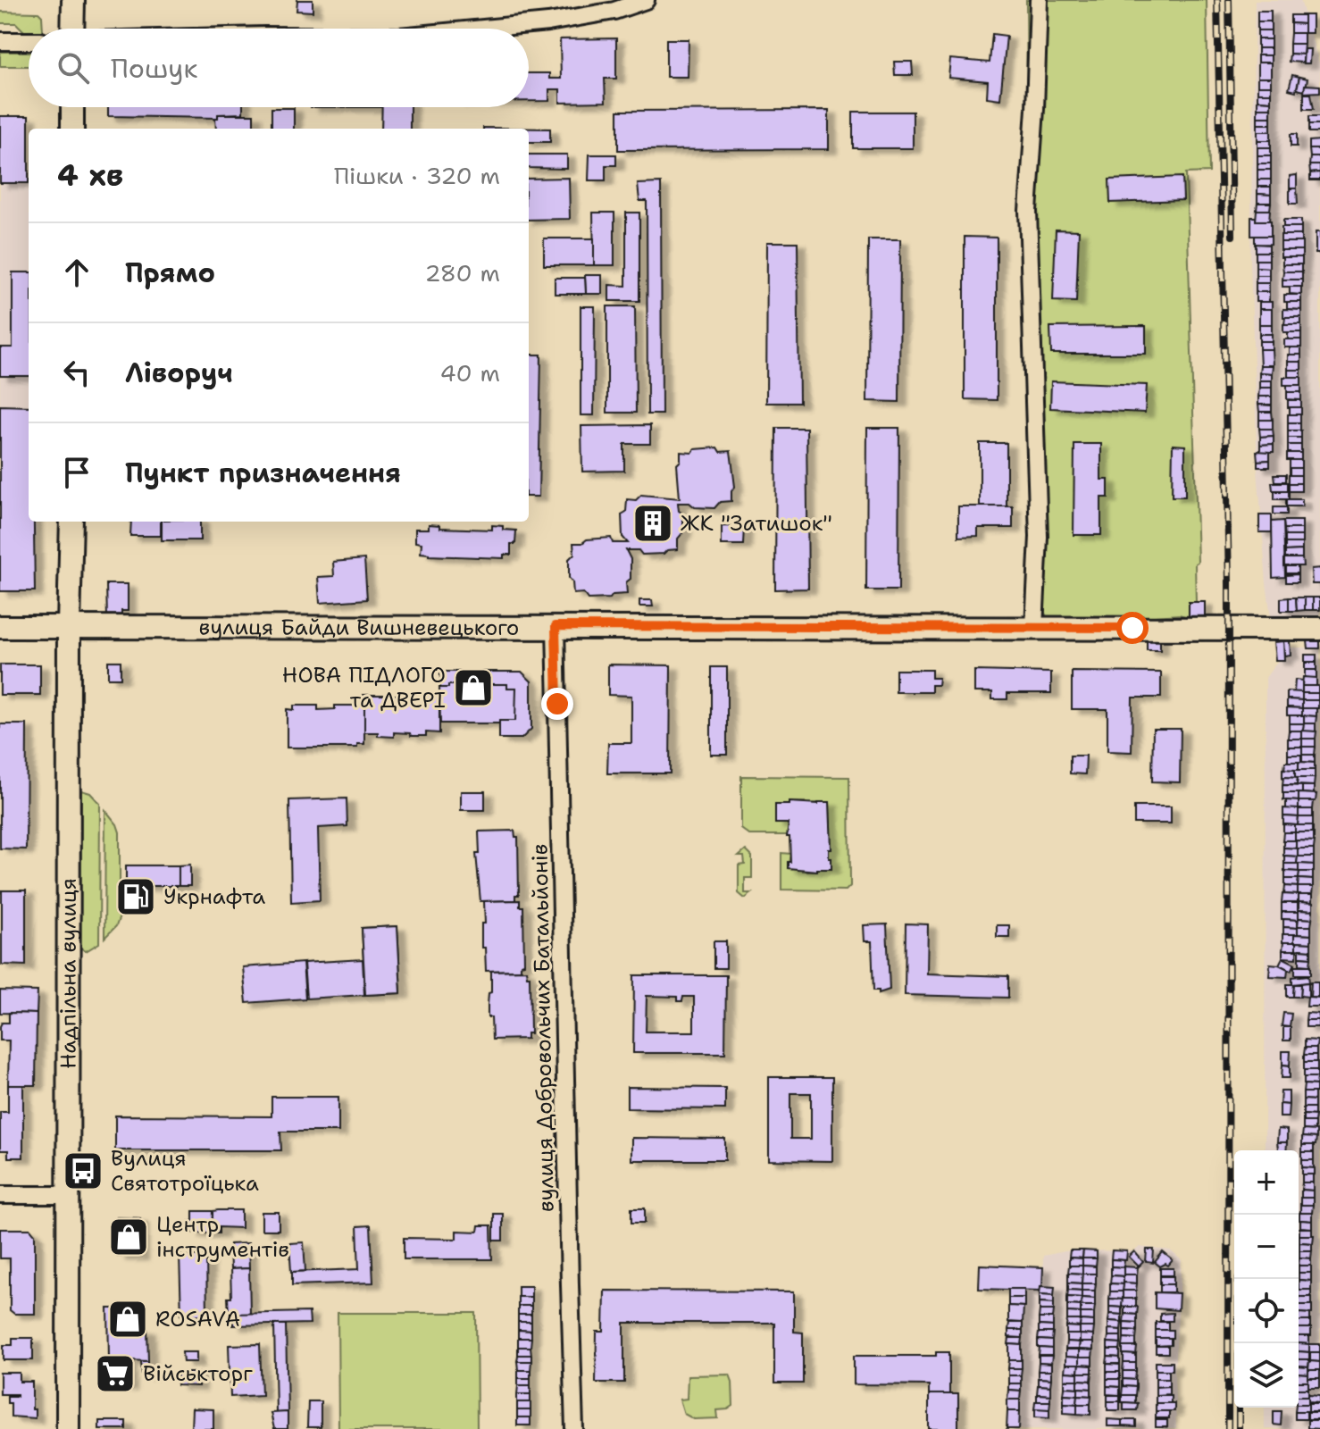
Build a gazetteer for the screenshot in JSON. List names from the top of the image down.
{
  "streets": {
    "street": ["вулиця Байди Вишневецького", "Надпільна вулиця", "вулиця Добровольчих Батальйонів"]
  },
  "crossings": [
    ["вулиця Байди Вишневецького", "Надпільна вулиця"],
    ["вулиця Байди Вишневецького", "вулиця Добровольчих Батальйонів"]
  ],
  "places": {
    "building": ["ЖК \"Затишок\""],
    "shop": ["НОВА ПІДЛОГО та ДВЕРІ", "Центр інструментів", "ROSAVA"],
    "fuel station": ["Укрнафта"],
    "bus stop": ["Вулиця Святотроїцька"],
    "supermarket": ["Військторг"]
  },
  "page": {
    "search": "Пошук",
    "heading": ["4 хв", "Пішки · 320 m"],
    "list": [
      ["Прямо", "280 m"],
      ["Ліворуч", "40 m"],
      "Пункт призначення"
    ],
    "map_buttons": ["+", "−"]
  }
}
